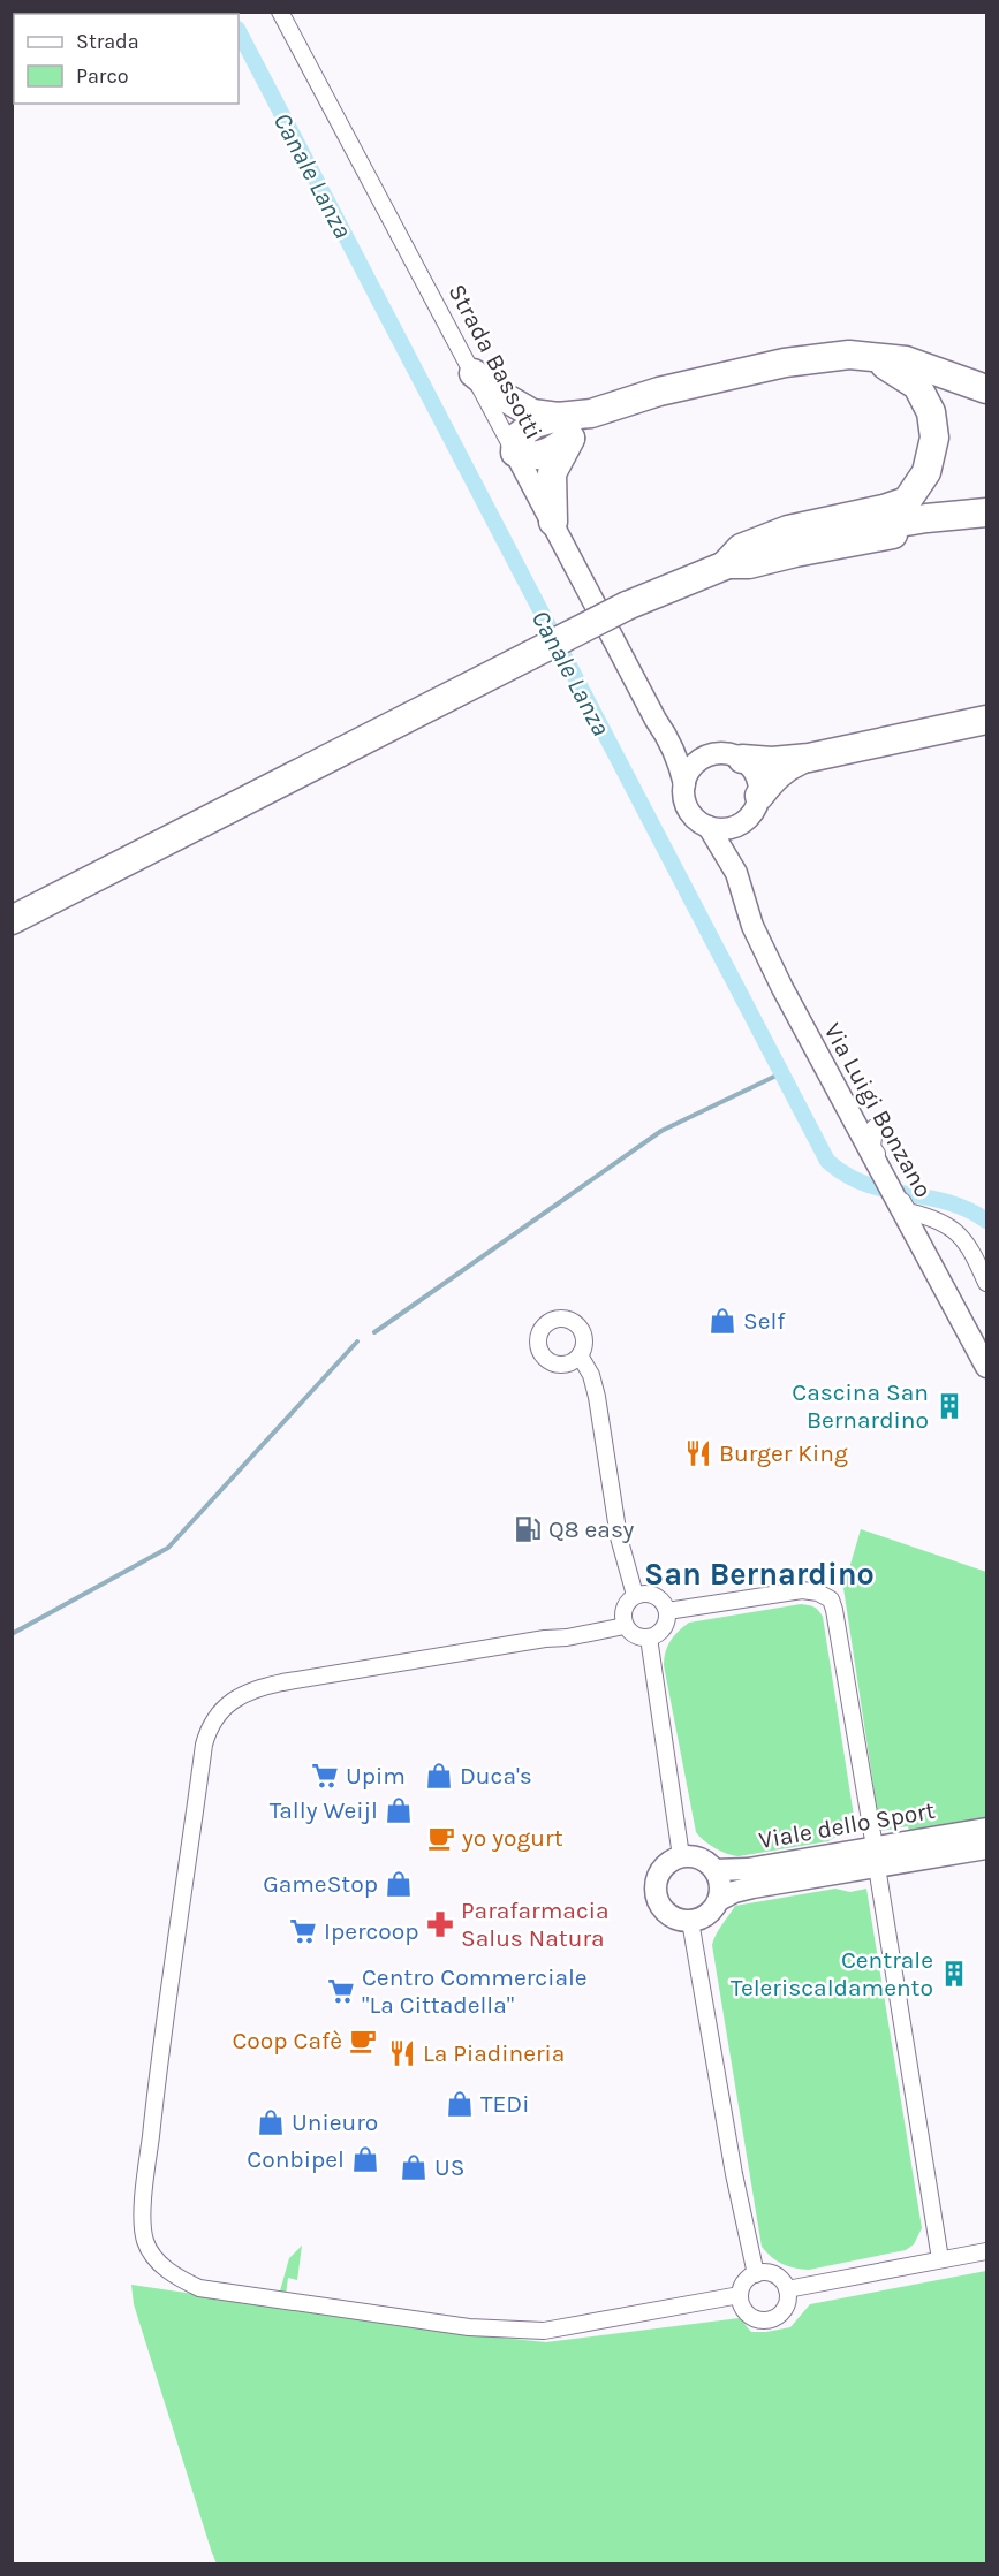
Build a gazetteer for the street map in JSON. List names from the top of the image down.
{
  "streets": {
    "street": ["Strada Bassotti", "Via Luigi Bonzano", "Viale dello Sport"]
  },
  "crossings": [
    ["Strada Bassotti", "Via Luigi Bonzano"]
  ],
  "districts": ["San Bernardino"],
  "water": ["Canale Lanza"],
  "places": {
    "shop": [
      "Self",
      "Duca's",
      "Tally Weijl",
      "GameStop",
      "TEDi",
      "Unieuro",
      "Conbipel",
      "US"
    ],
    "building": ["Cascina San Bernardino", "Centrale Teleriscaldamento"],
    "restaurant": ["Burger King", "La Piadineria"],
    "fuel station": ["Q8 easy"],
    "supermarket": ["Upim", "Ipercoop", "Centro Commerciale \"La Cittadella\""],
    "cafe": ["yo yogurt", "Coop Cafè"],
    "pharmacy": ["Parafarmacia Salus Natura"]
  },
  "legend": ["Strada", "Parco"]
}
